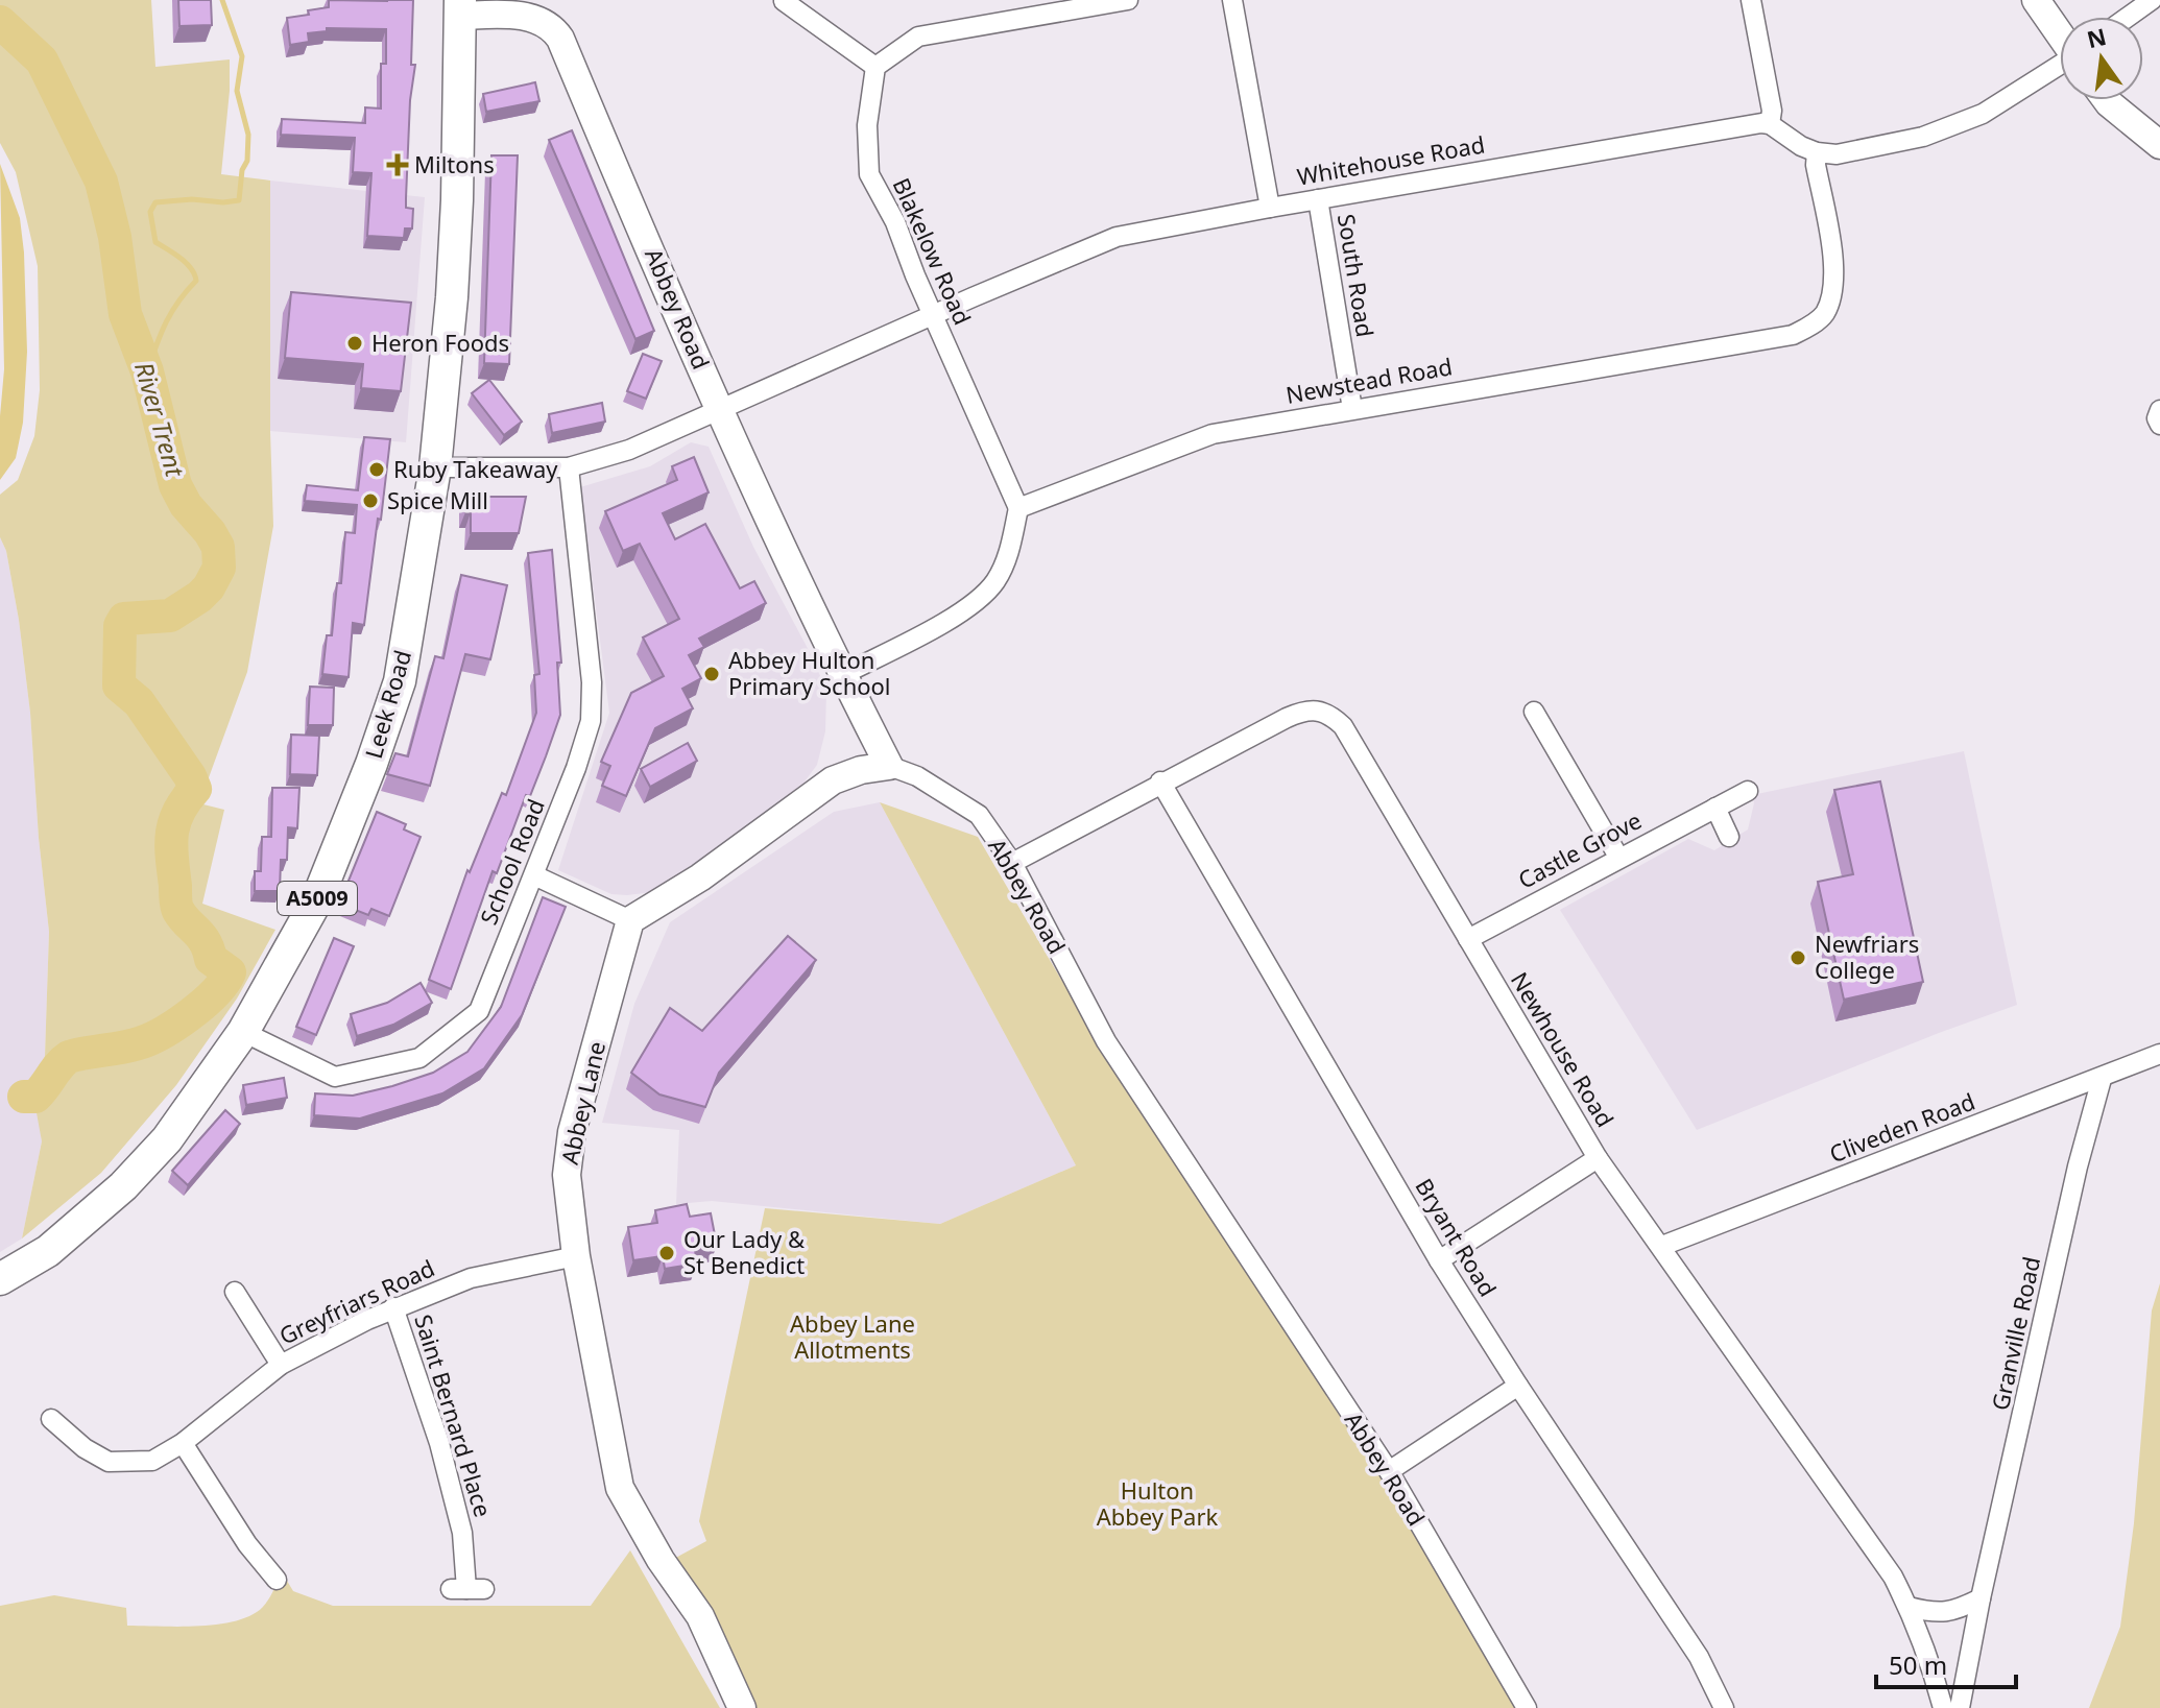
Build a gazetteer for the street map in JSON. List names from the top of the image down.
{
  "streets": {
    "main road": ["Leek Road", "A5009"],
    "street": [
      "Whitehouse Road",
      "Blakelow Road",
      "South Road",
      "Abbey Road",
      "Newstead Road",
      "Castle Grove",
      "School Road",
      "Newhouse Road",
      "Abbey Lane",
      "Cliveden Road",
      "Bryant Road",
      "Greyfriars Road",
      "Granville Road",
      "Saint Bernard Place"
    ]
  },
  "crossings": [
    ["Whitehouse Road", "Blakelow Road"],
    ["Whitehouse Road", "South Road"],
    ["Whitehouse Road", "Abbey Road"],
    ["Blakelow Road", "Newstead Road"],
    ["South Road", "Newstead Road"],
    ["Abbey Road", "Leek Road"],
    ["Abbey Road", "Newhouse Road"],
    ["Leek Road", "School Road"],
    ["Castle Grove", "Newhouse Road"],
    ["Newhouse Road", "Cliveden Road"],
    ["Newhouse Road", "Bryant Road"],
    ["Abbey Lane", "Greyfriars Road"],
    ["Cliveden Road", "Granville Road"],
    ["Greyfriars Road", "Saint Bernard Place"]
  ],
  "water": ["River Trent"],
  "parks": ["Abbey Lane Allotments", "Hulton Abbey Park"],
  "places": {
    "health": ["Miltons"],
    "other": [
      "Heron Foods",
      "Ruby Takeaway",
      "Spice Mill",
      "Abbey Hulton Primary School",
      "Newfriars College",
      "Our Lady & St Benedict"
    ]
  },
  "scale_bar": "50 m",
  "north": "top"
}
